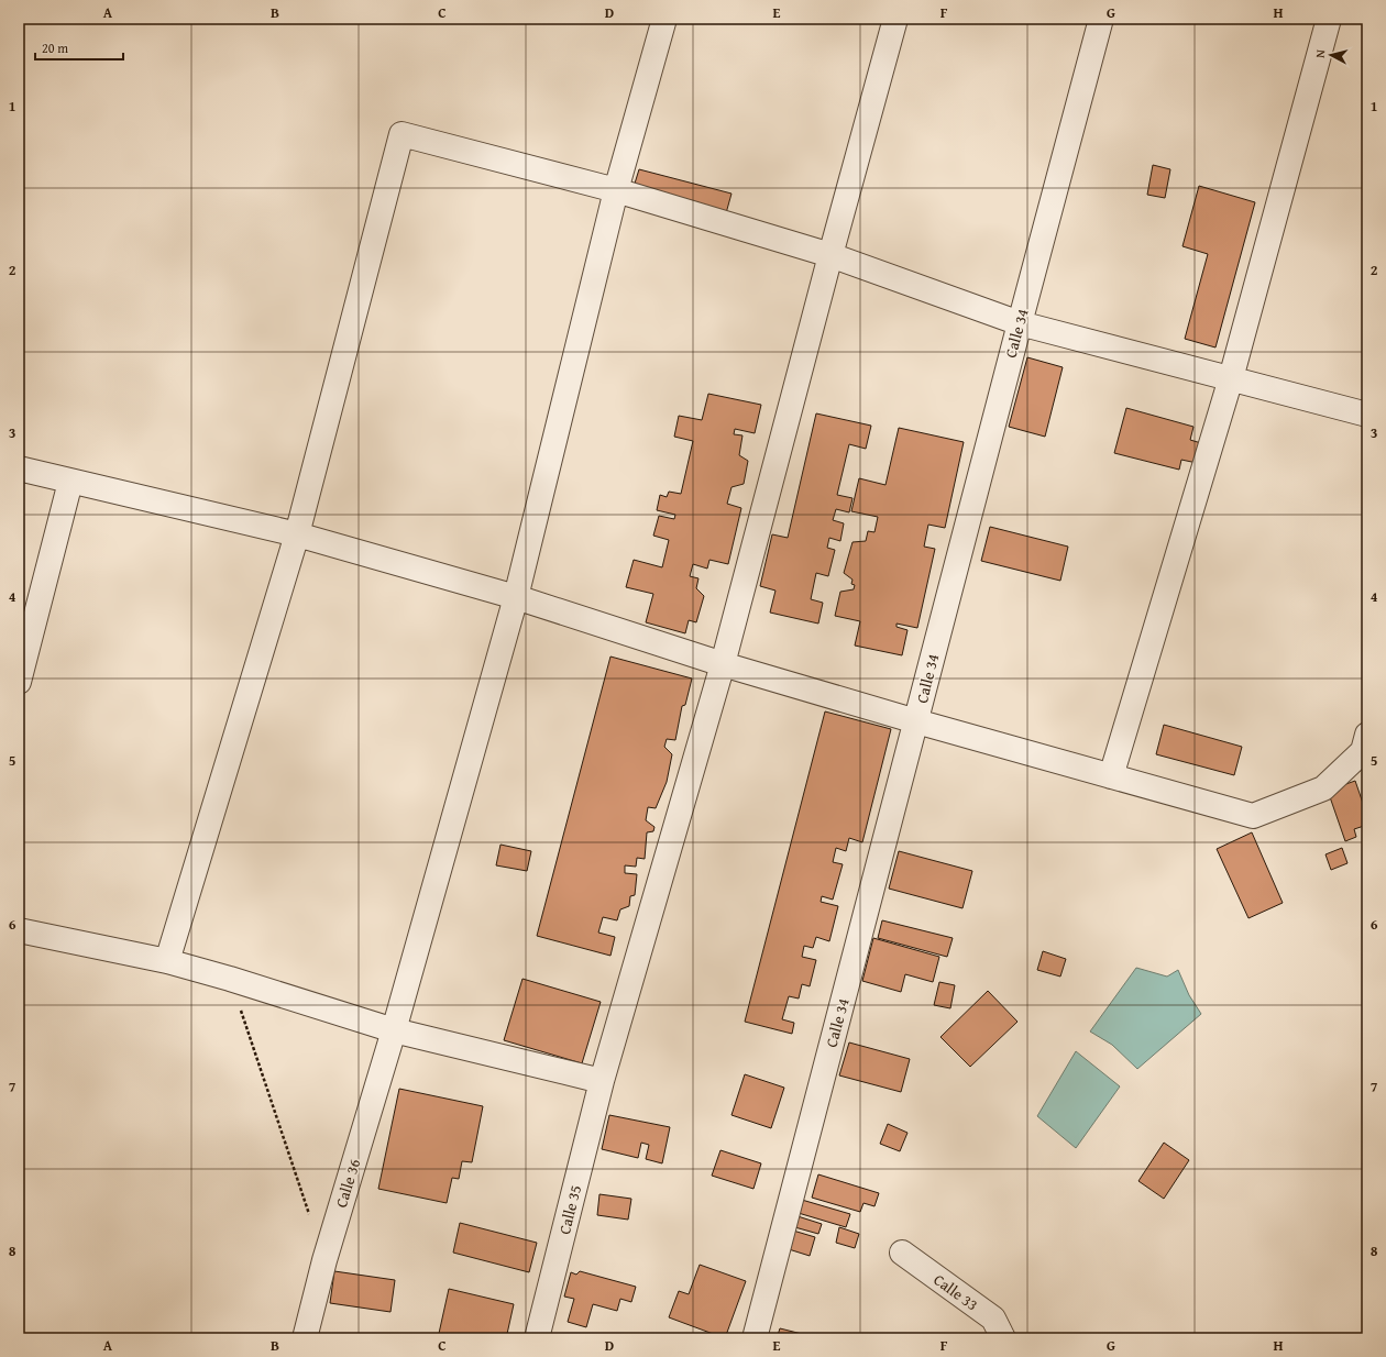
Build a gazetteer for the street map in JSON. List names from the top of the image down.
{
  "streets": {
    "street": [
      "Calle 34",
      "Calle 36",
      "Calle 35",
      "Calle 33"
    ]
  },
  "scale_bar": "20 m",
  "north": "left",
  "grid": {
    "columns": [
      "A",
      "B",
      "C",
      "D",
      "E",
      "F",
      "G",
      "H"
    ],
    "rows": [
      "1",
      "2",
      "3",
      "4",
      "5",
      "6",
      "7",
      "8"
    ]
  }
}
